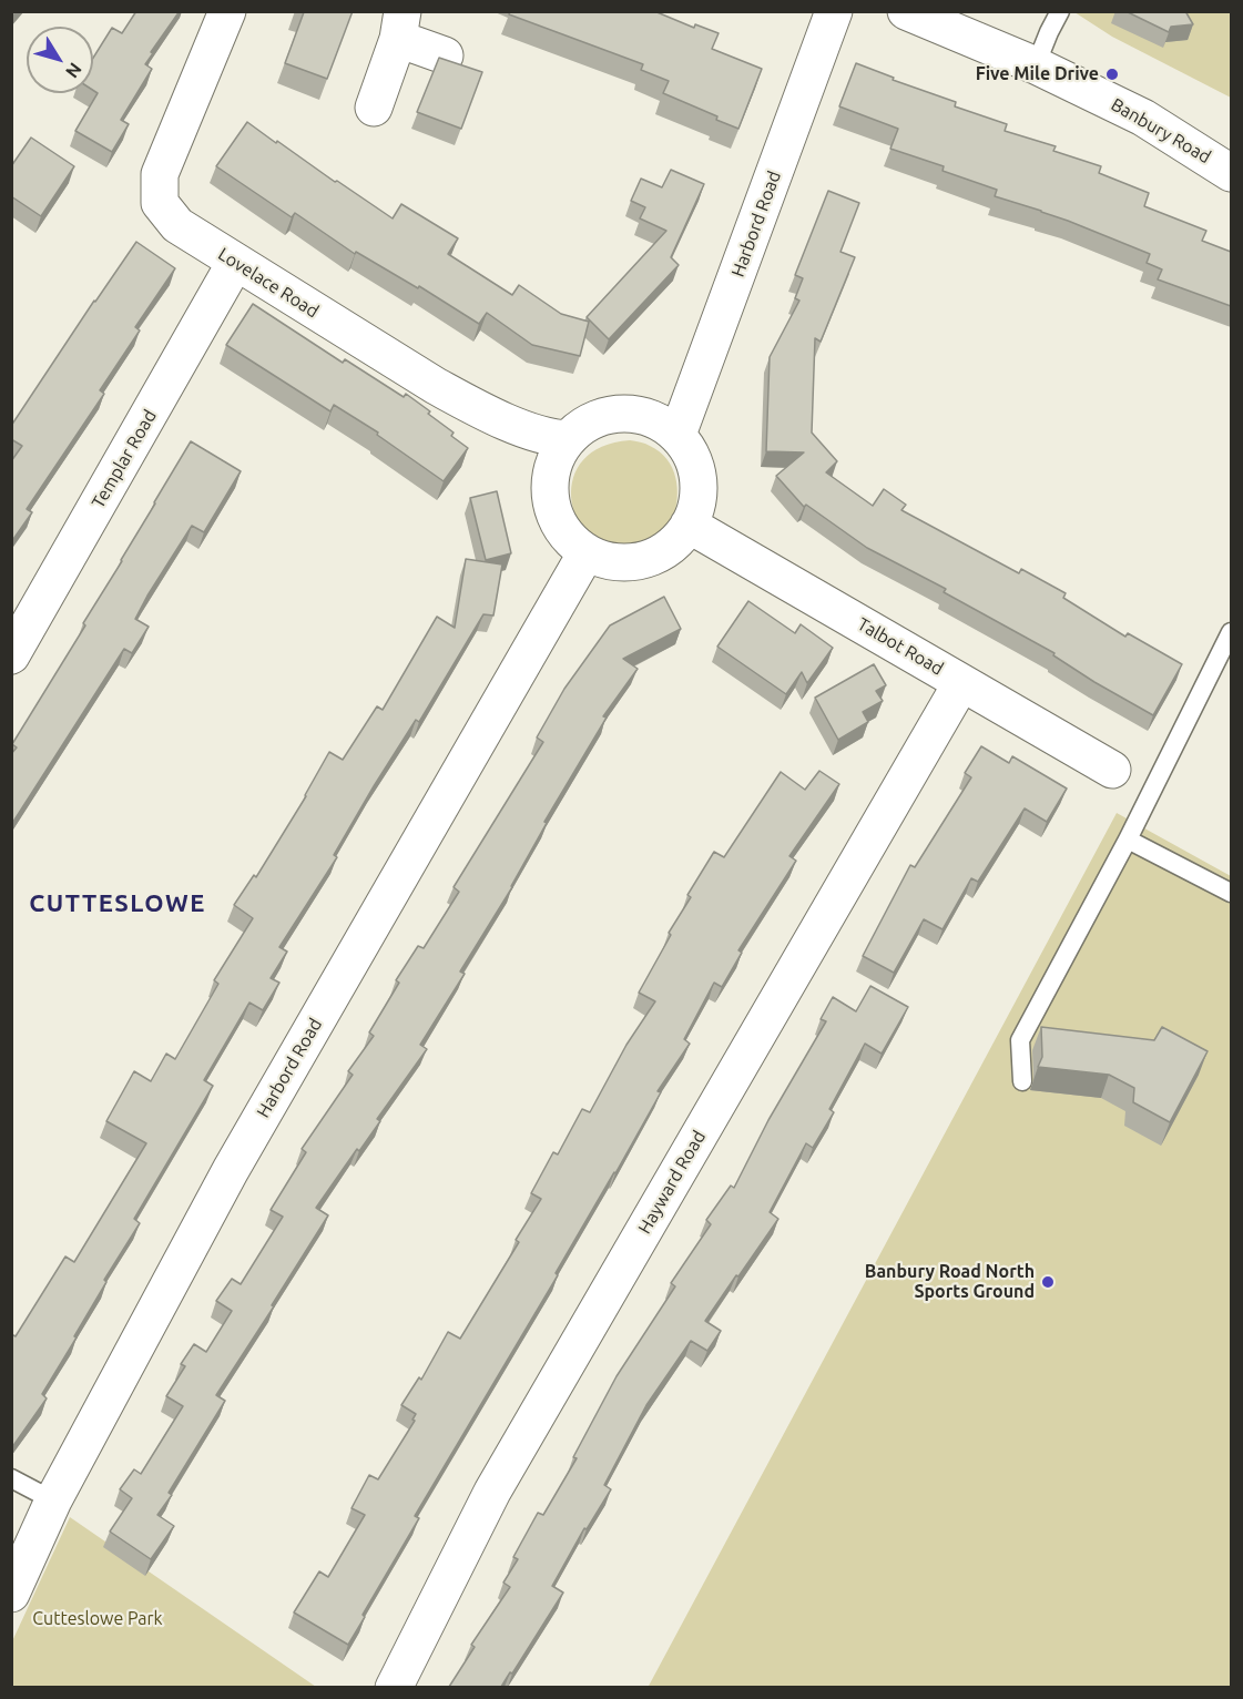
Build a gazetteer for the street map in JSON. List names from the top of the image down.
{
  "streets": {
    "street": [
      "Banbury Road",
      "Harbord Road",
      "Lovelace Road",
      "Templar Road",
      "Talbot Road",
      "Hayward Road"
    ]
  },
  "crossings": [
    ["Harbord Road", "Lovelace Road"],
    ["Harbord Road", "Talbot Road"],
    ["Lovelace Road", "Templar Road"],
    ["Lovelace Road", "Talbot Road"],
    ["Talbot Road", "Hayward Road"]
  ],
  "districts": ["CUTTESLOWE"],
  "parks": ["Cutteslowe Park"],
  "places": ["Five Mile Drive", "Banbury Road North Sports Ground"],
  "north": "bottom right"
}
